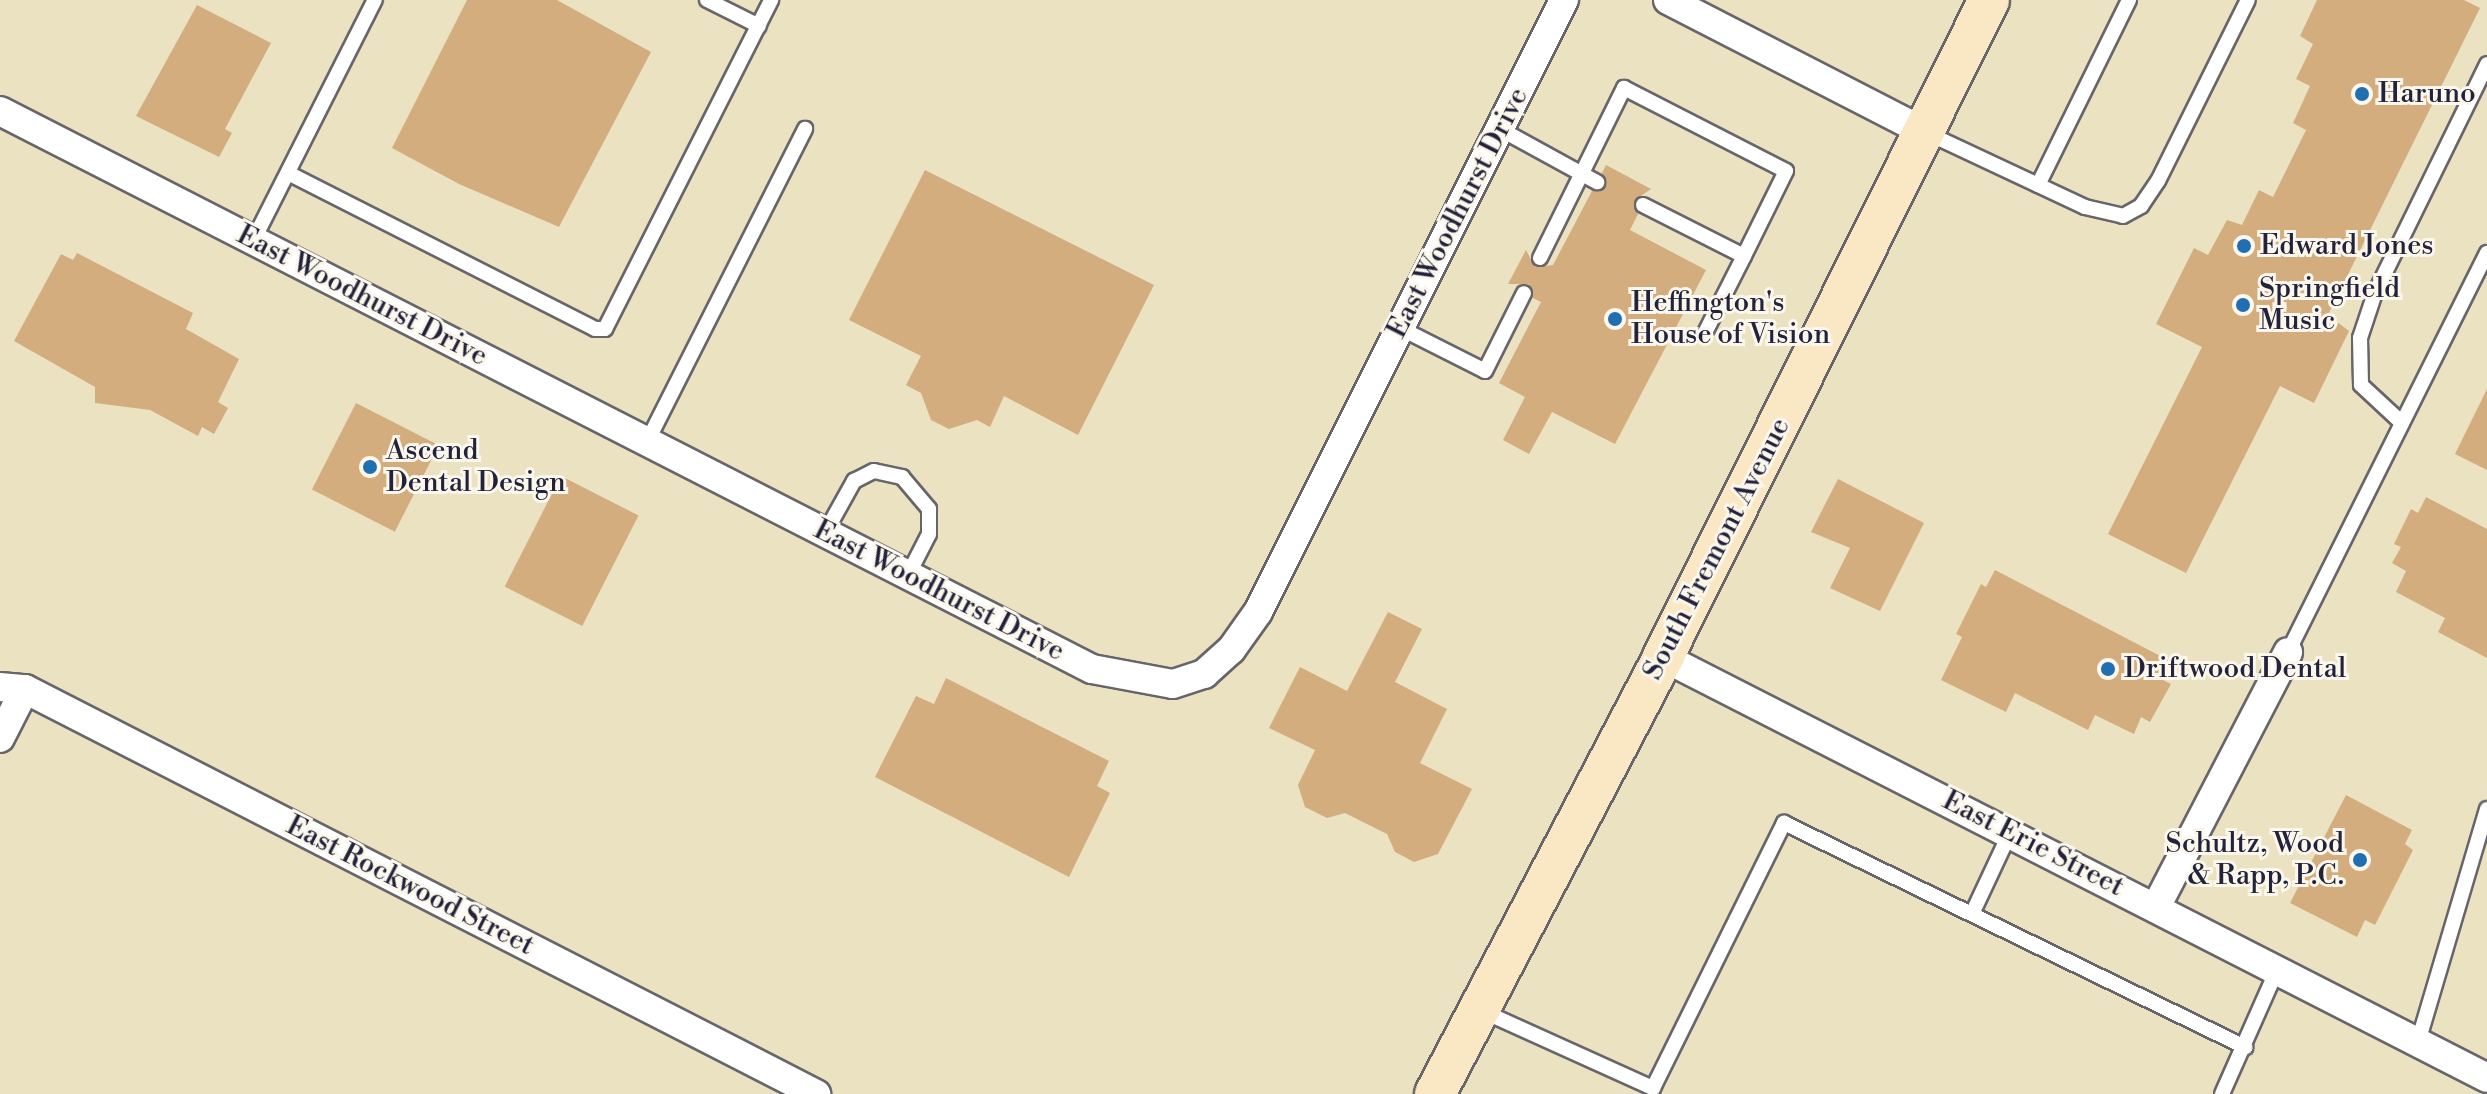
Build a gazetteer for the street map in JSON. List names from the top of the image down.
{
  "streets": {
    "main road": ["South Fremont Avenue"],
    "street": ["East Woodhurst Drive", "East Erie Street", "East Rockwood Street"]
  },
  "crossings": [
    ["South Fremont Avenue", "East Erie Street"]
  ],
  "places": [
    "Haruno",
    "Edward Jones",
    "Springfield Music",
    "Heffington's House of Vision",
    "Ascend Dental Design",
    "Driftwood Dental",
    "Schultz, Wood & Rapp, P.C."
  ]
}
